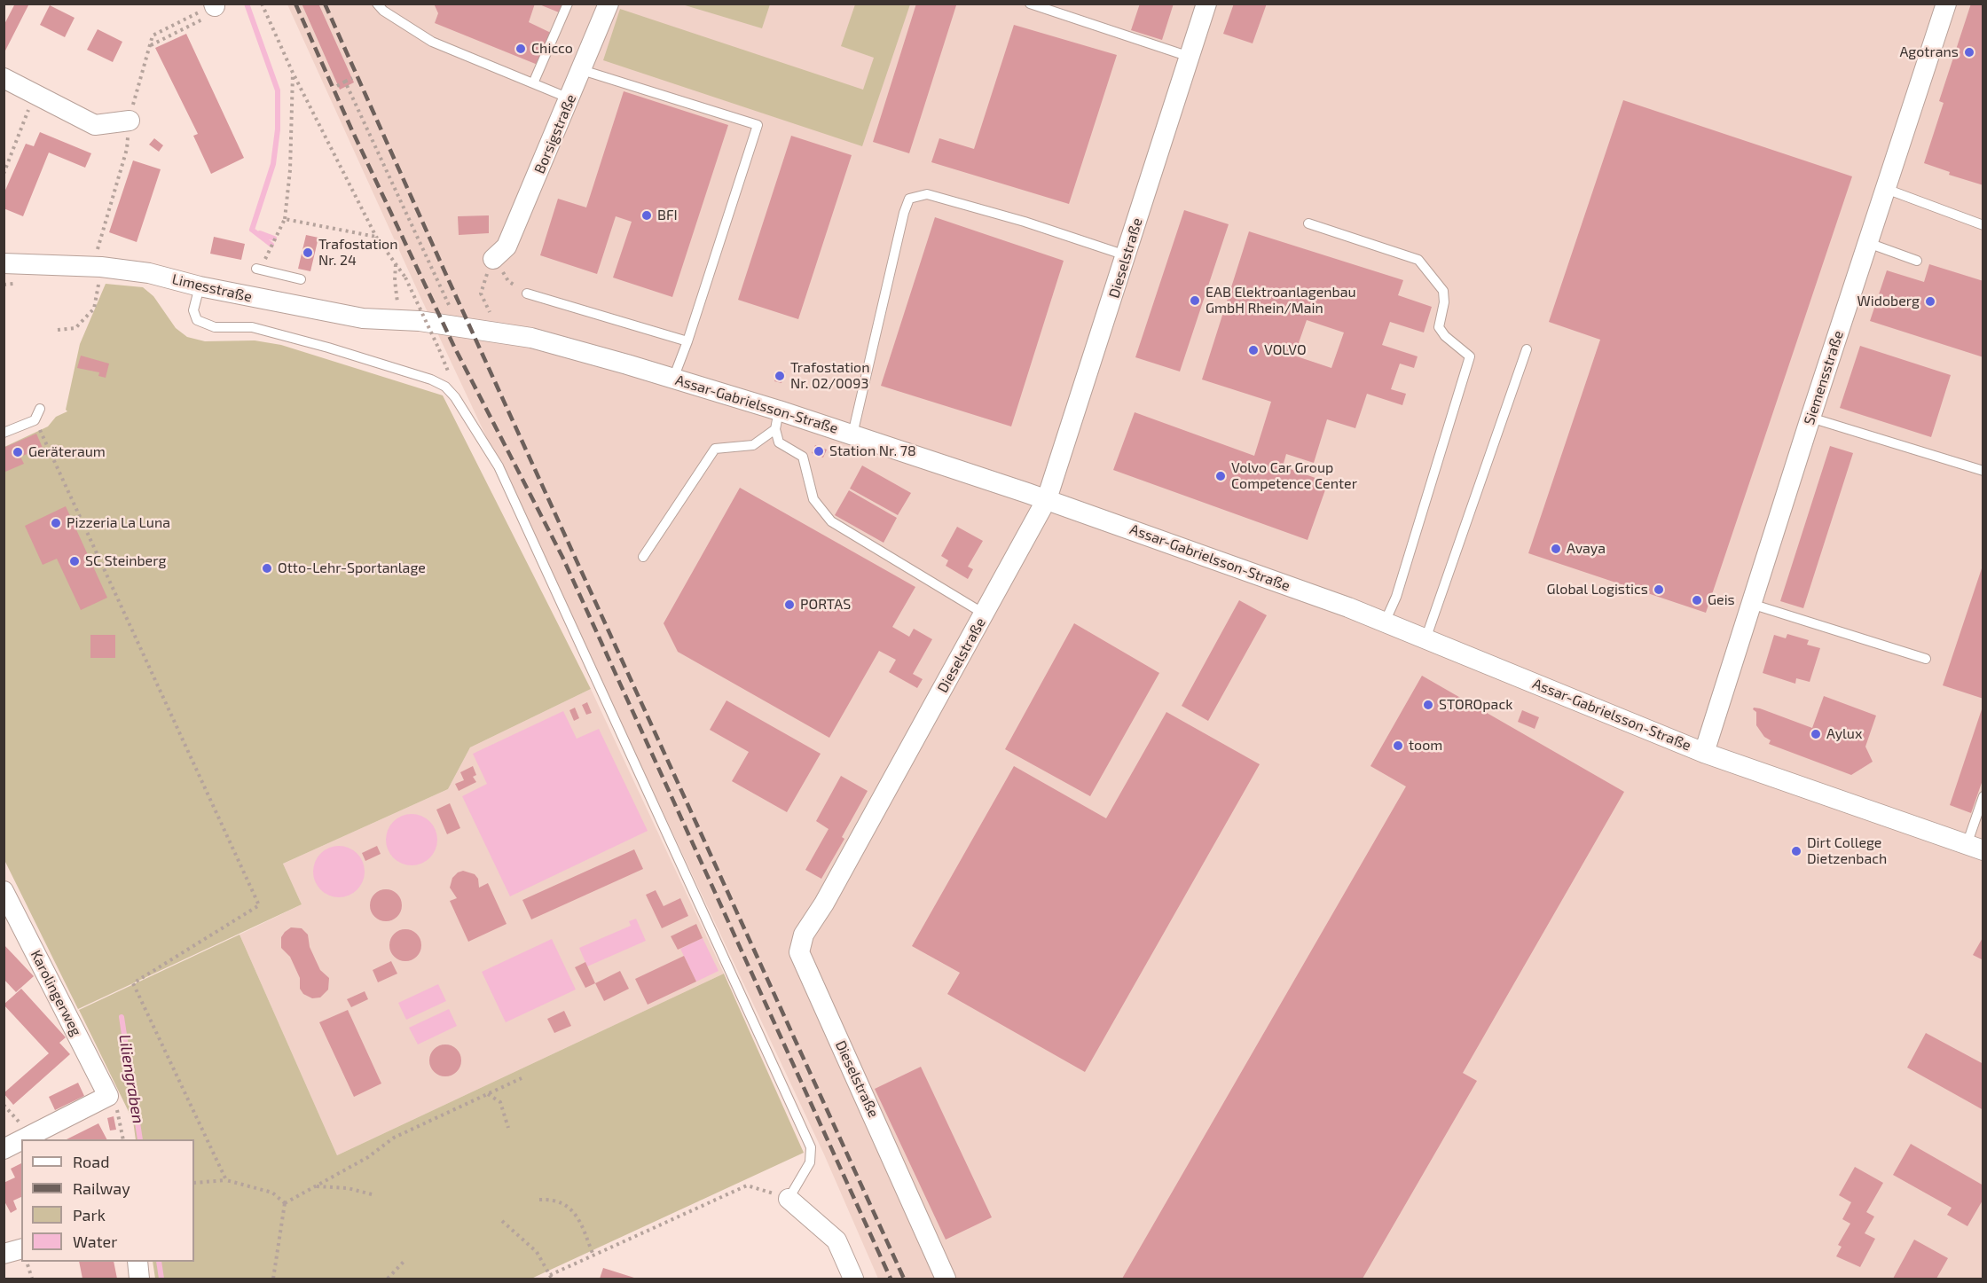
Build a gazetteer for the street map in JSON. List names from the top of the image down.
{
  "streets": {
    "street": [
      "Borsigstraße",
      "Dieselstraße",
      "Limesstraße",
      "Siemensstraße",
      "Assar-Gabrielsson-Straße",
      "Karolingerweg"
    ]
  },
  "crossings": [
    ["Dieselstraße", "Assar-Gabrielsson-Straße"],
    ["Limesstraße", "Assar-Gabrielsson-Straße"],
    ["Siemensstraße", "Assar-Gabrielsson-Straße"]
  ],
  "water": ["Liliengraben"],
  "places": [
    "Chicco",
    "Agotrans",
    "BFI",
    "Trafostation Nr. 24",
    "EAB Elektroanlagenbau GmbH Rhein/Main",
    "Widoberg",
    "VOLVO",
    "Trafostation Nr. 02/0093",
    "Station Nr. 78",
    "Geräteraum",
    "Volvo Car Group Competence Center",
    "Pizzeria La Luna",
    "Avaya",
    "SC Steinberg",
    "Otto-Lehr-Sportanlage",
    "Global Logistics",
    "Geis",
    "PORTAS",
    "STOROpack",
    "Aylux",
    "toom",
    "Dirt College Dietzenbach"
  ],
  "legend": [
    "Road",
    "Railway",
    "Park",
    "Water"
  ]
}
